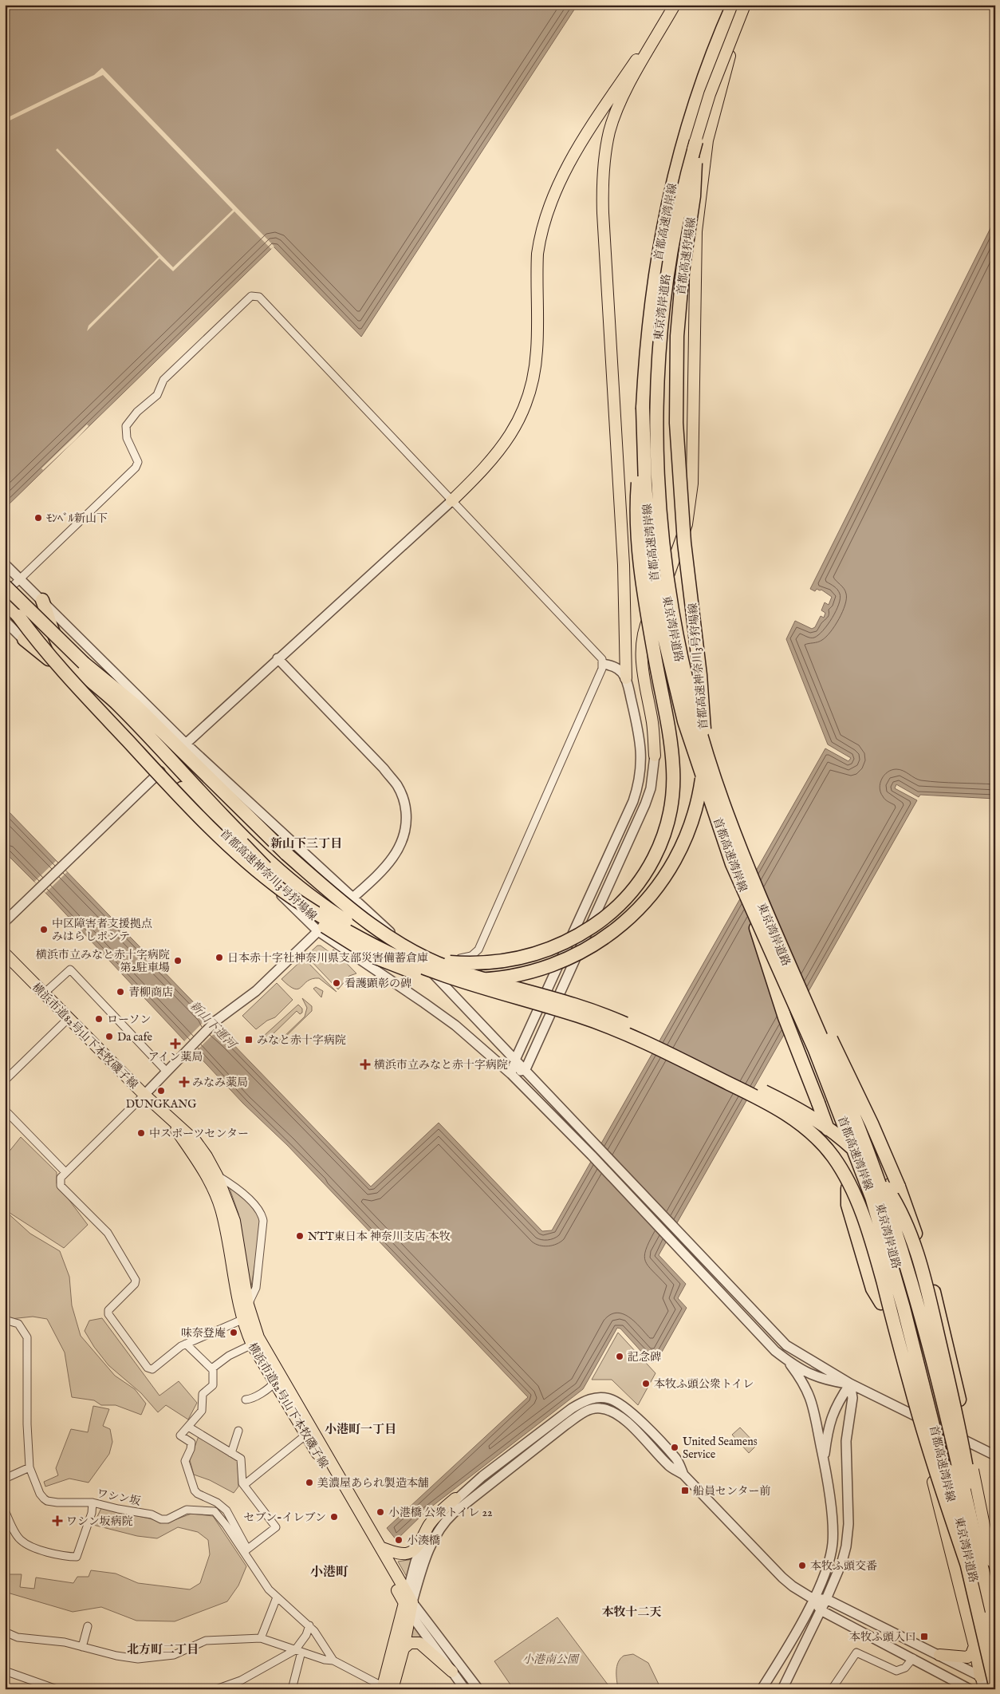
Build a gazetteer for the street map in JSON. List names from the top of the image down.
{
  "streets": {
    "highway": ["首都高速湾岸線", "首都高速狩場線", "首都高速神奈川3号狩場線"],
    "main road": ["東京湾岸道路", "横浜市道82号山下本牧磯子線"],
    "street": ["ワシン坂"]
  },
  "crossings": [
    ["首都高速湾岸線", "首都高速狩場線"],
    ["首都高速湾岸線", "東京湾岸道路"],
    ["首都高速湾岸線", "首都高速神奈川3号狩場線"],
    ["首都高速狩場線", "首都高速神奈川3号狩場線"]
  ],
  "districts": [
    "新山下三丁目",
    "小港町一丁目",
    "小港町",
    "本牧十二天",
    "北方町二丁目"
  ],
  "water": ["新山下運河"],
  "parks": ["小港南公園"],
  "places": {
    "other": [
      "ﾓﾝﾍﾞﾙ新山下",
      "中区障害者支援拠点 みはらしポンテ",
      "日本赤十字社神奈川県支部災害備蓄倉庫",
      "横浜市立みなと赤十字病院 第2駐車場",
      "看護顕彰の碑",
      "青柳商店",
      "ローソン",
      "Da cafe",
      "DUNGKANG",
      "中スポーツセンター",
      "NTT東日本 神奈川支店 本牧",
      "味奈登庵",
      "記念碑",
      "本牧ふ頭公衆トイレ",
      "United Seamens Service",
      "美濃屋あられ製造本舗",
      "小港橋 公衆トイレ 22",
      "セブン-イレブン",
      "小湊橋",
      "本牧ふ頭交番"
    ],
    "transit": ["みなと赤十字病院", "船員センター前", "本牧ふ頭入口"],
    "health": [
      "アイン薬局",
      "横浜市立みなと赤十字病院",
      "みなみ薬局",
      "ワシン坂病院"
    ]
  }
}
